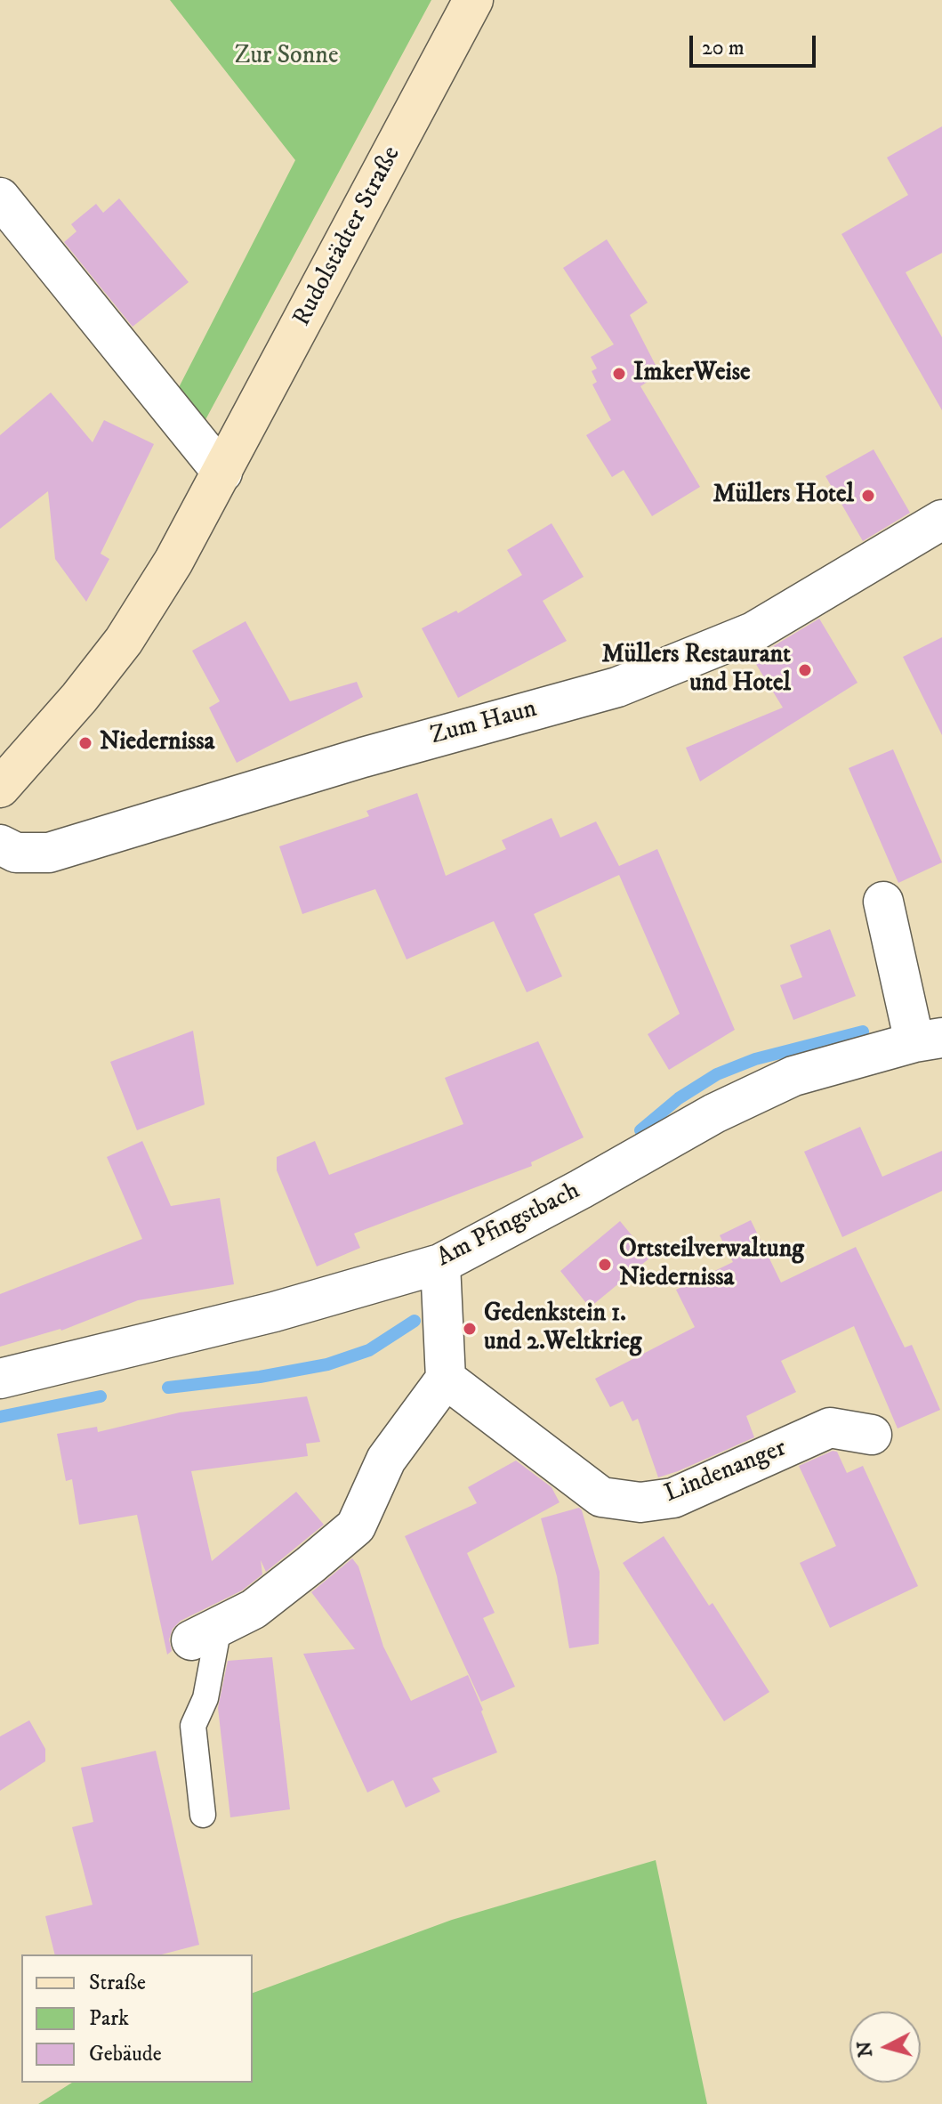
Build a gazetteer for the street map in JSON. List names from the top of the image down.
{
  "streets": {
    "street": [
      "Rudolstädter Straße",
      "Zum Haun",
      "Am Pfingstbach",
      "Lindenanger"
    ]
  },
  "parks": ["Zur Sonne"],
  "places": [
    "ImkerWeise",
    "Müllers Hotel",
    "Müllers Restaurant und Hotel",
    "Niedernissa",
    "Ortsteilverwaltung Niedernissa",
    "Gedenkstein 1. und 2.Weltkrieg"
  ],
  "legend": ["Straße", "Park", "Gebäude"],
  "scale_bar": "20 m",
  "north": "left"
}
